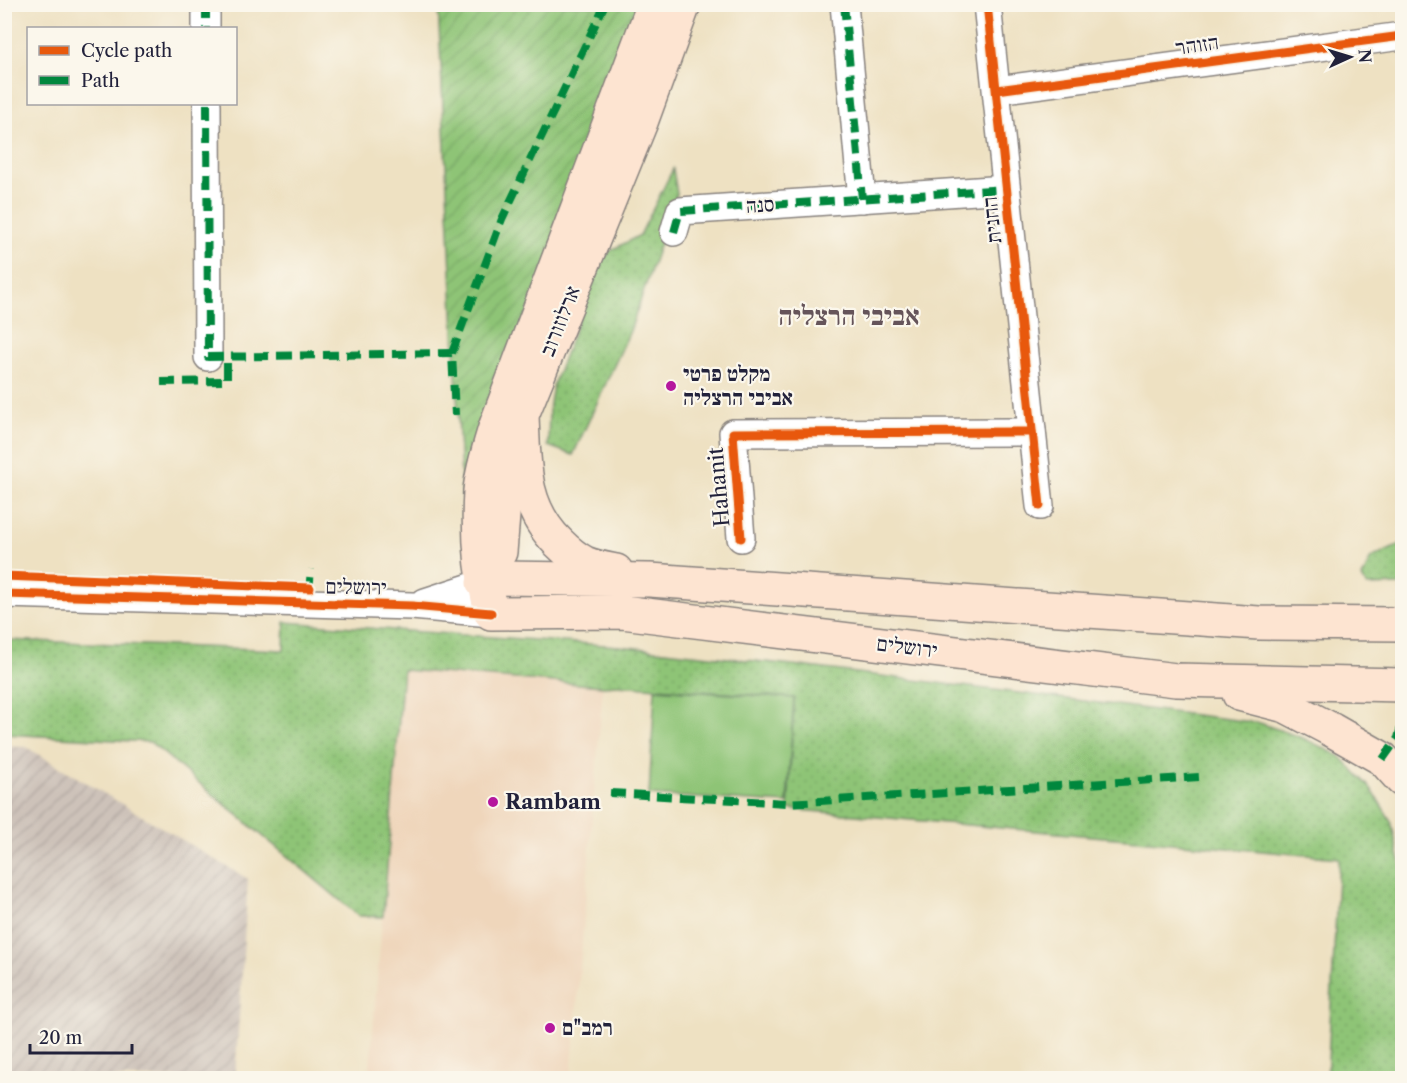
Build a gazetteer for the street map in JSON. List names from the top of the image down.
{
  "streets": {
    "main road": ["ארלוזורוב", "ירושלים"],
    "street": [
      "הזוהר",
      "סנה",
      "החנית",
      "Hahanit"
    ]
  },
  "crossings": [
    ["הזוהר", "החנית"],
    ["סנה", "החנית"],
    ["החנית", "Hahanit"],
    ["ארלוזורוב", "ירושלים"]
  ],
  "districts": ["אביבי הרצליה"],
  "places": ["מקלט פרטי אביבי הרצליה", "Rambam", "רמב\"ם"],
  "legend": ["Cycle path", "Path"],
  "scale_bar": "20 m",
  "north": "right"
}
